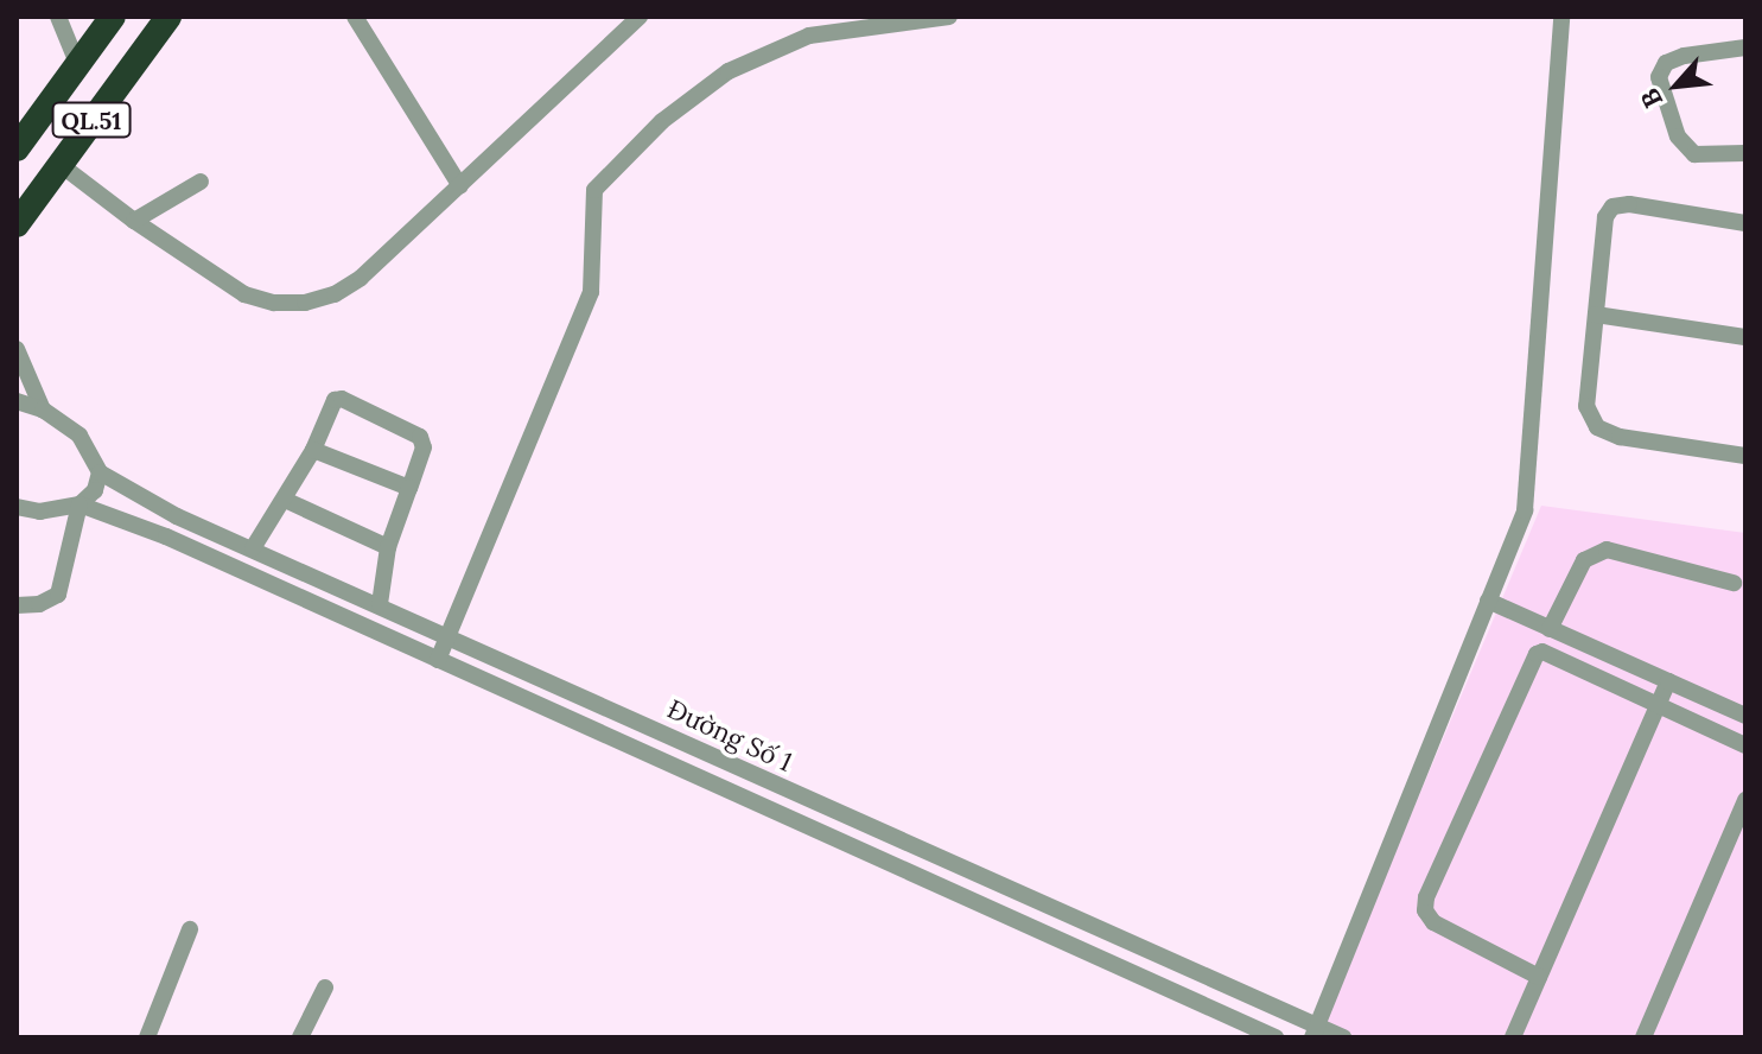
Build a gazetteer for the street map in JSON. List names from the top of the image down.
{
  "streets": {
    "highway": ["QL.51"],
    "street": ["Đường Số 1"]
  },
  "north": "bottom left"
}
